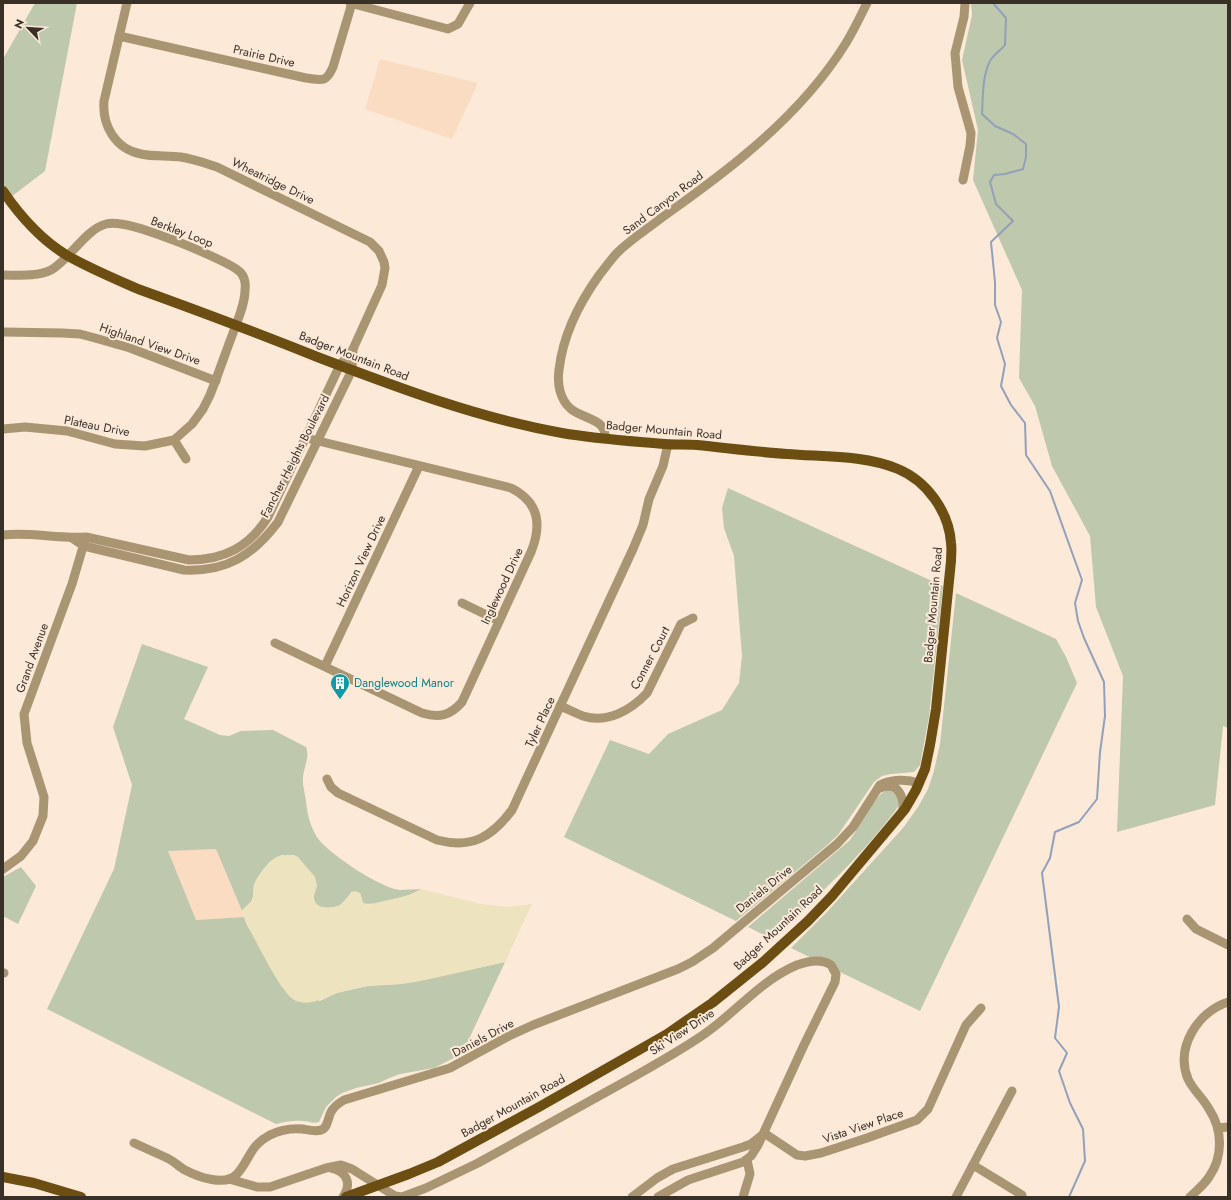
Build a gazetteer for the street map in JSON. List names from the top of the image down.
{
  "streets": {
    "main road": ["Badger Mountain Road"],
    "street": [
      "Prairie Drive",
      "Wheatridge Drive",
      "Sand Canyon Road",
      "Berkley Loop",
      "Highland View Drive",
      "Plateau Drive",
      "Fancher Heights Boulevard",
      "Horizon View Drive",
      "Inglewood Drive",
      "Grand Avenue",
      "Conner Court",
      "Tyler Place",
      "Daniels Drive",
      "Ski View Drive",
      "Vista View Place"
    ]
  },
  "crossings": [
    ["Prairie Drive", "Wheatridge Drive"],
    ["Wheatridge Drive", "Badger Mountain Road"],
    ["Wheatridge Drive", "Fancher Heights Boulevard"],
    ["Sand Canyon Road", "Badger Mountain Road"],
    ["Berkley Loop", "Badger Mountain Road"],
    ["Berkley Loop", "Plateau Drive"],
    ["Highland View Drive", "Plateau Drive"],
    ["Badger Mountain Road", "Plateau Drive"],
    ["Badger Mountain Road", "Fancher Heights Boulevard"],
    ["Badger Mountain Road", "Tyler Place"],
    ["Badger Mountain Road", "Daniels Drive"],
    ["Badger Mountain Road", "Ski View Drive"],
    ["Fancher Heights Boulevard", "Inglewood Drive"],
    ["Fancher Heights Boulevard", "Grand Avenue"],
    ["Horizon View Drive", "Inglewood Drive"],
    ["Conner Court", "Tyler Place"],
    ["Ski View Drive", "Vista View Place"]
  ],
  "places": {
    "building": ["Danglewood Manor"]
  },
  "north": "top left"
}
